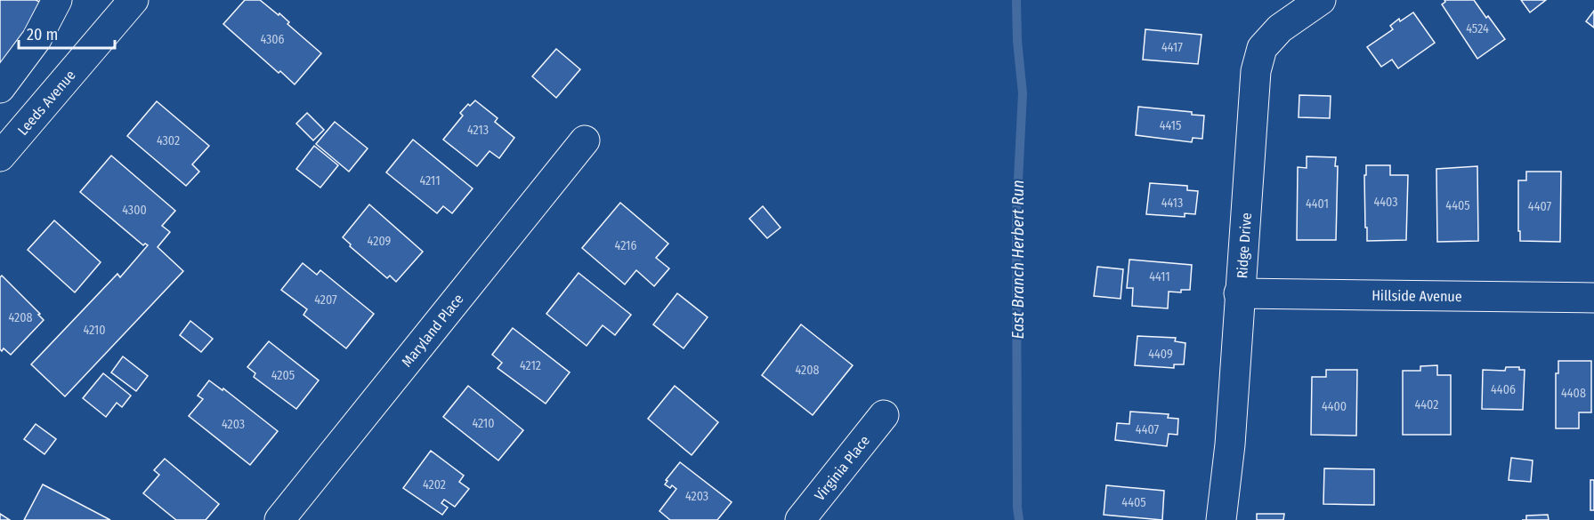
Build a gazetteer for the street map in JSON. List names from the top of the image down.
{
  "streets": {
    "street": [
      "Leeds Avenue",
      "Ridge Drive",
      "Hillside Avenue",
      "Maryland Place",
      "Virginia Place"
    ]
  },
  "crossings": [
    ["Ridge Drive", "Hillside Avenue"]
  ],
  "water": ["East Branch Herbert Run"],
  "house_numbers": [
    "4524",
    "4306",
    "4417",
    "4415",
    "4213",
    "4302",
    "4211",
    "4403",
    "4413",
    "4401",
    "4405",
    "4407",
    "4300",
    "4209",
    "4216",
    "4411",
    "4207",
    "4208",
    "4210",
    "4409",
    "4212",
    "4208",
    "4205",
    "4406",
    "4408",
    "4402",
    "4400",
    "4210",
    "4203",
    "4407",
    "4202",
    "4203",
    "4405"
  ],
  "scale_bar": "20 m"
}
